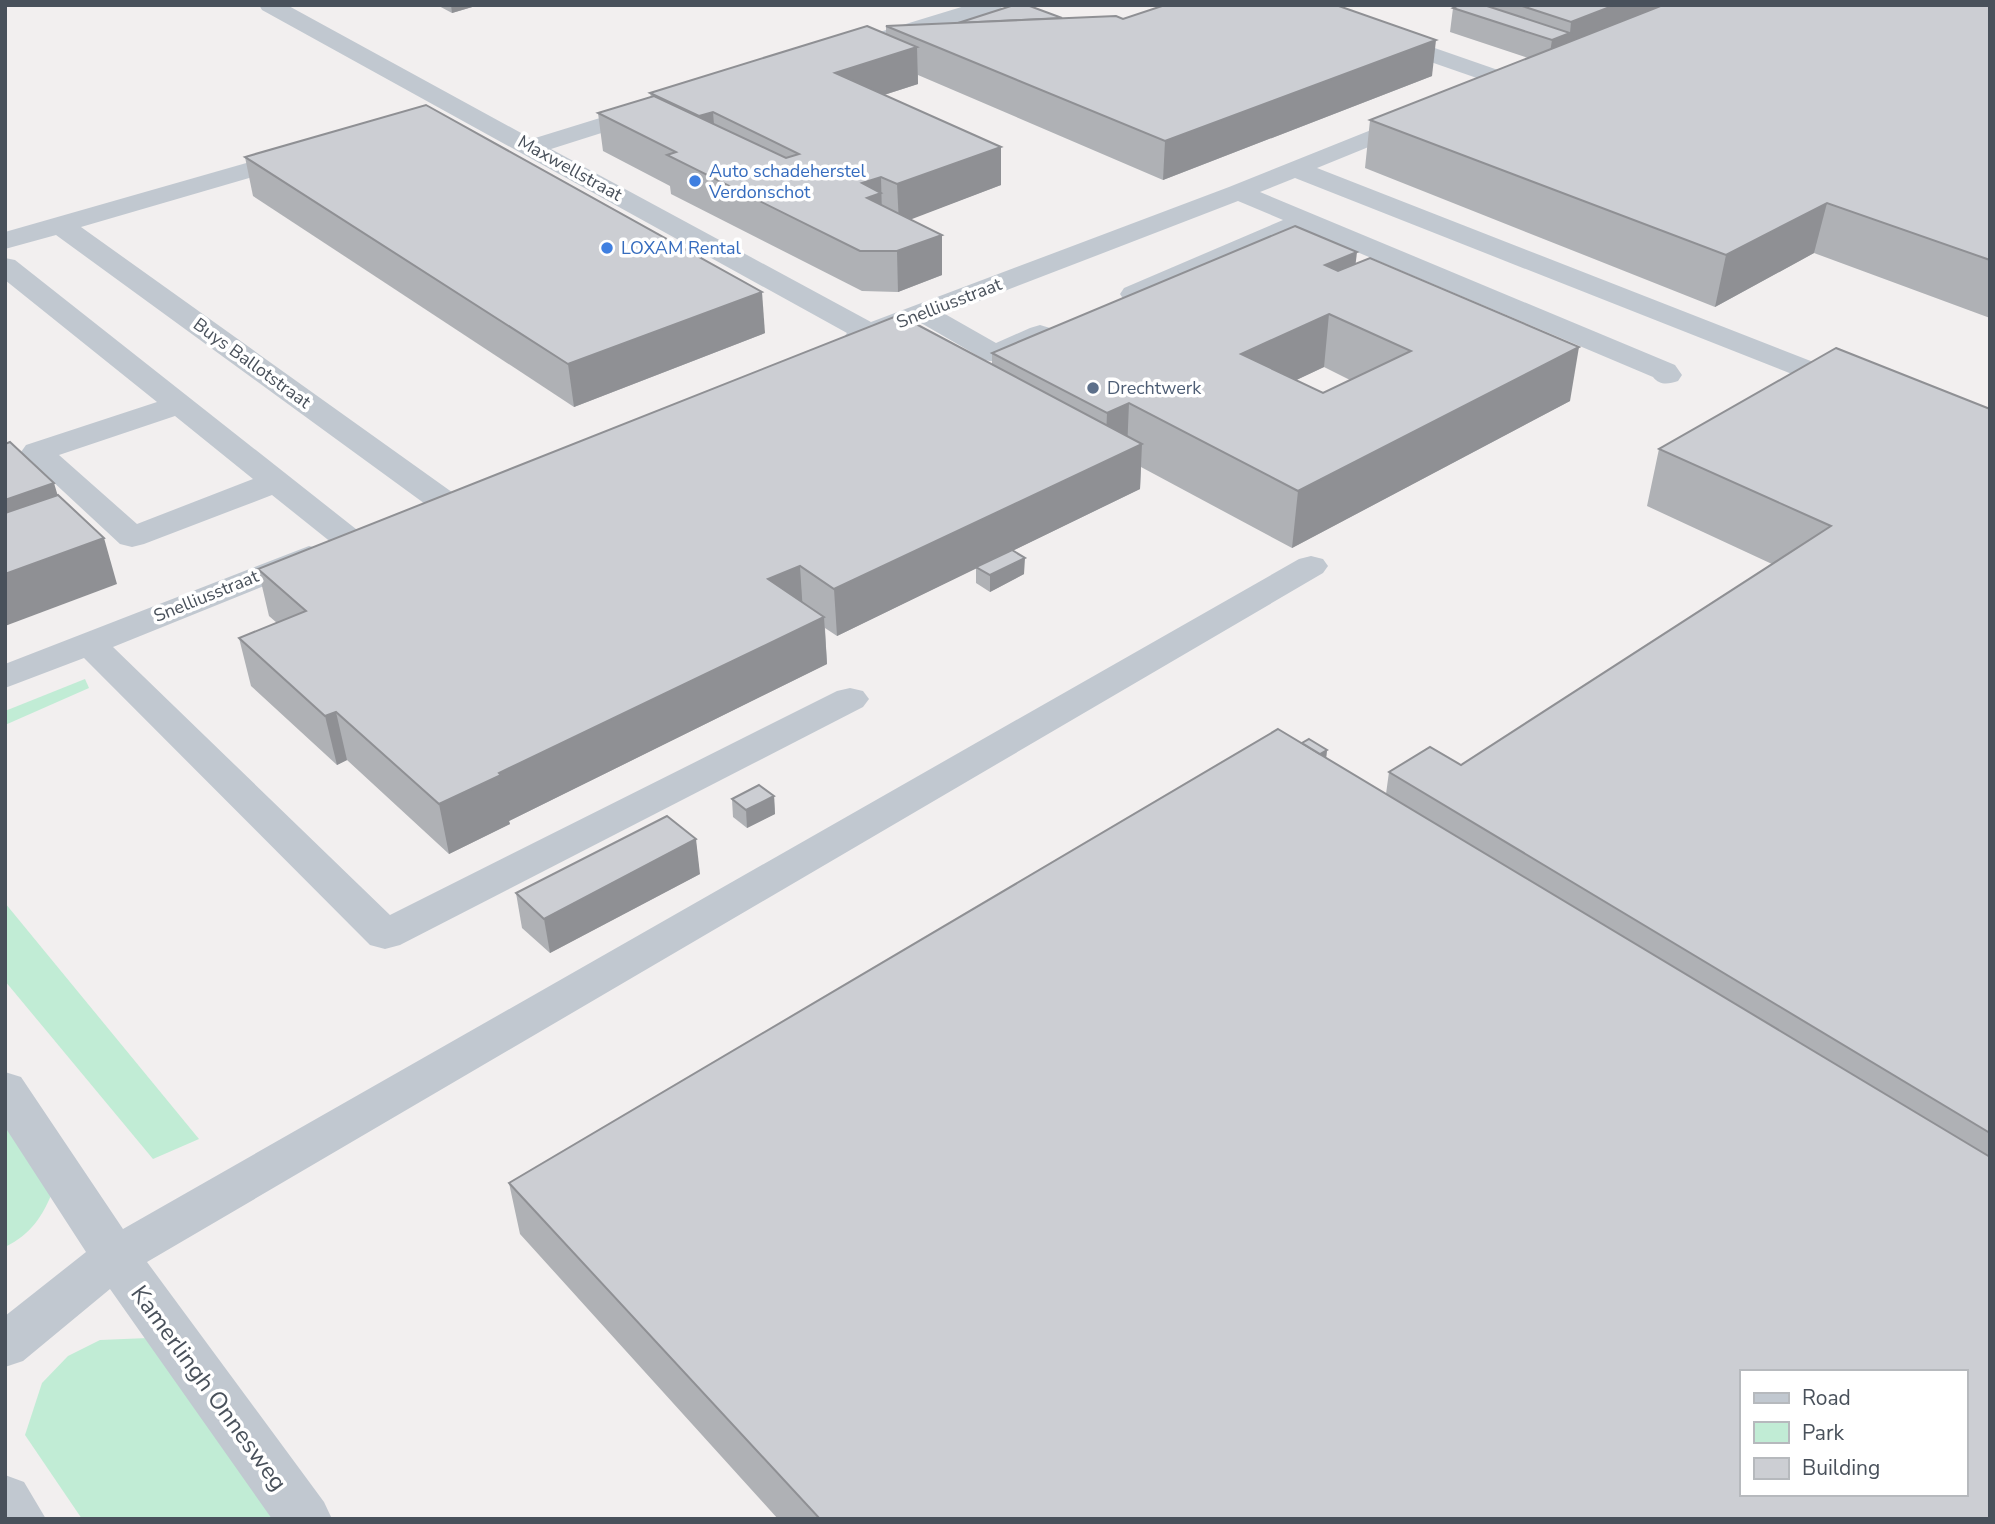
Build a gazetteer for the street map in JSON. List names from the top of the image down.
{
  "streets": {
    "street": [
      "Maxwellstraat",
      "Snelliusstraat",
      "Buys Ballotstraat",
      "Kamerlingh Onnesweg"
    ]
  },
  "crossings": [
    ["Maxwellstraat", "Snelliusstraat"]
  ],
  "places": ["Auto schadeherstel Verdonschot", "LOXAM Rental", "Drechtwerk"],
  "legend": ["Road", "Park", "Building"]
}
